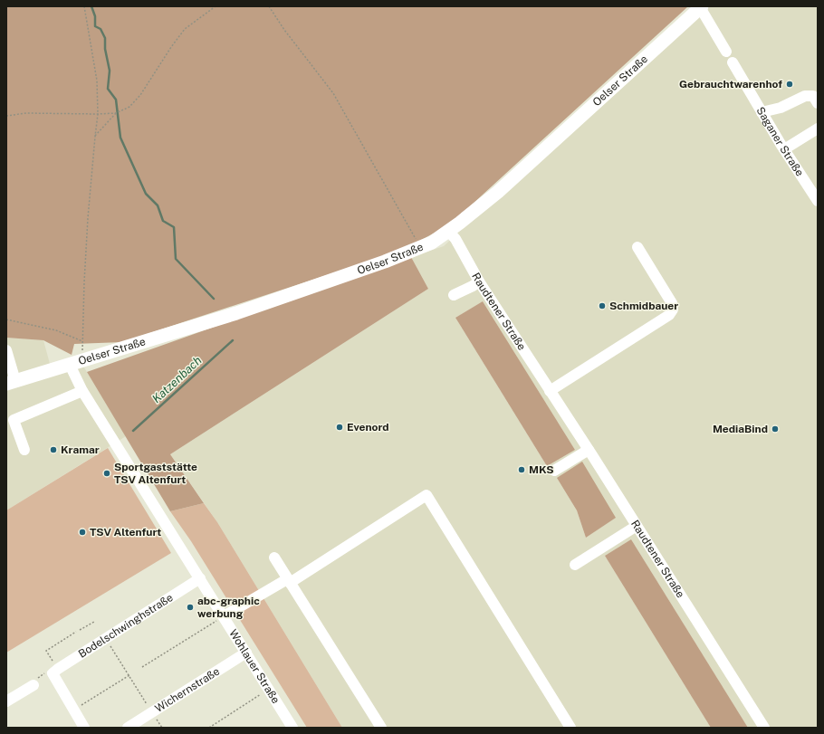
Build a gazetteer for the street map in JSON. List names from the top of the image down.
{
  "streets": {
    "main road": ["Oelser Straße"],
    "street": [
      "Saganer Straße",
      "Raudtener Straße",
      "Bodelschwinghstraße",
      "Wohlauer Straße",
      "Wichernstraße"
    ]
  },
  "crossings": [
    ["Oelser Straße", "Raudtener Straße"],
    ["Oelser Straße", "Wohlauer Straße"],
    ["Bodelschwinghstraße", "Wohlauer Straße"],
    ["Wohlauer Straße", "Wichernstraße"]
  ],
  "water": ["Katzenbach"],
  "places": [
    "Gebrauchtwarenhof",
    "Schmidbauer",
    "Evenord",
    "MediaBind",
    "Kramar",
    "MKS",
    "Sportgaststätte TSV Altenfurt",
    "TSV Altenfurt",
    "abc-graphic werbung"
  ]
}
